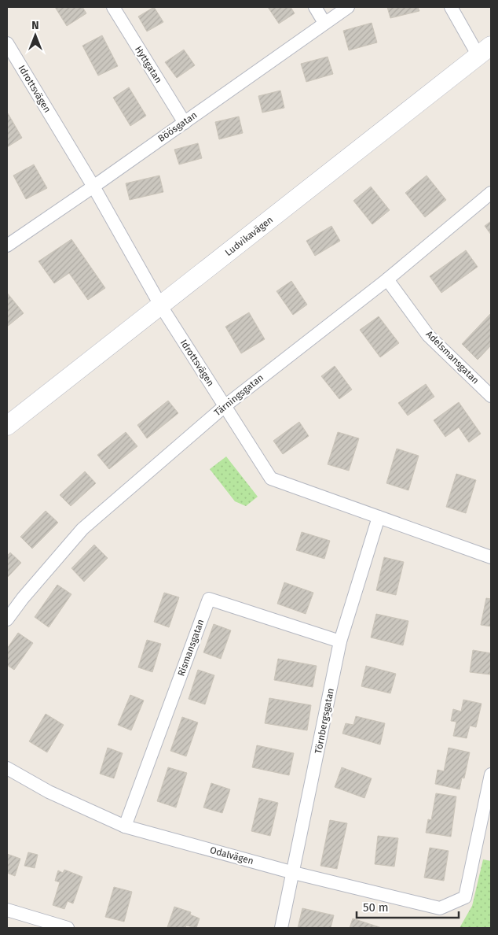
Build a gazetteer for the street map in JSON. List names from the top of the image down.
{
  "streets": {
    "street": [
      "Hyttgatan",
      "Idrottsvägen",
      "Böösgatan",
      "Ludvikavägen",
      "Adelsmansgatan",
      "Tärningsgatan",
      "Rismansgatan",
      "Törnbergsgatan",
      "Odalvägen"
    ]
  },
  "crossings": [
    ["Hyttgatan", "Böösgatan"],
    ["Idrottsvägen", "Böösgatan"],
    ["Idrottsvägen", "Ludvikavägen"],
    ["Idrottsvägen", "Tärningsgatan"],
    ["Idrottsvägen", "Törnbergsgatan"],
    ["Adelsmansgatan", "Tärningsgatan"],
    ["Rismansgatan", "Törnbergsgatan"],
    ["Rismansgatan", "Odalvägen"],
    ["Törnbergsgatan", "Odalvägen"]
  ],
  "scale_bar": "50 m",
  "north": "top"
}
